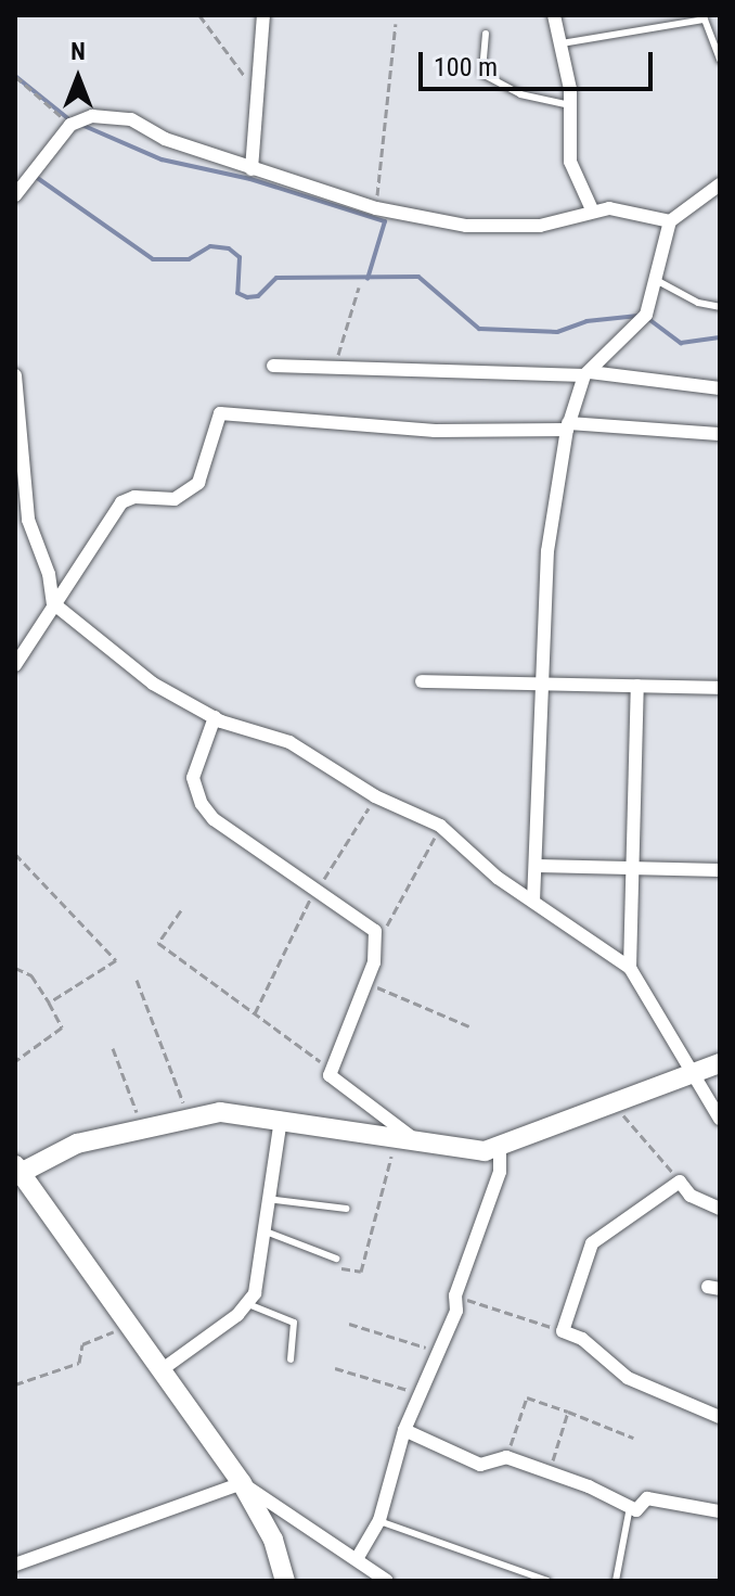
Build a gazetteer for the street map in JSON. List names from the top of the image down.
{
  "scale_bar": "100 m",
  "north": "top"
}
